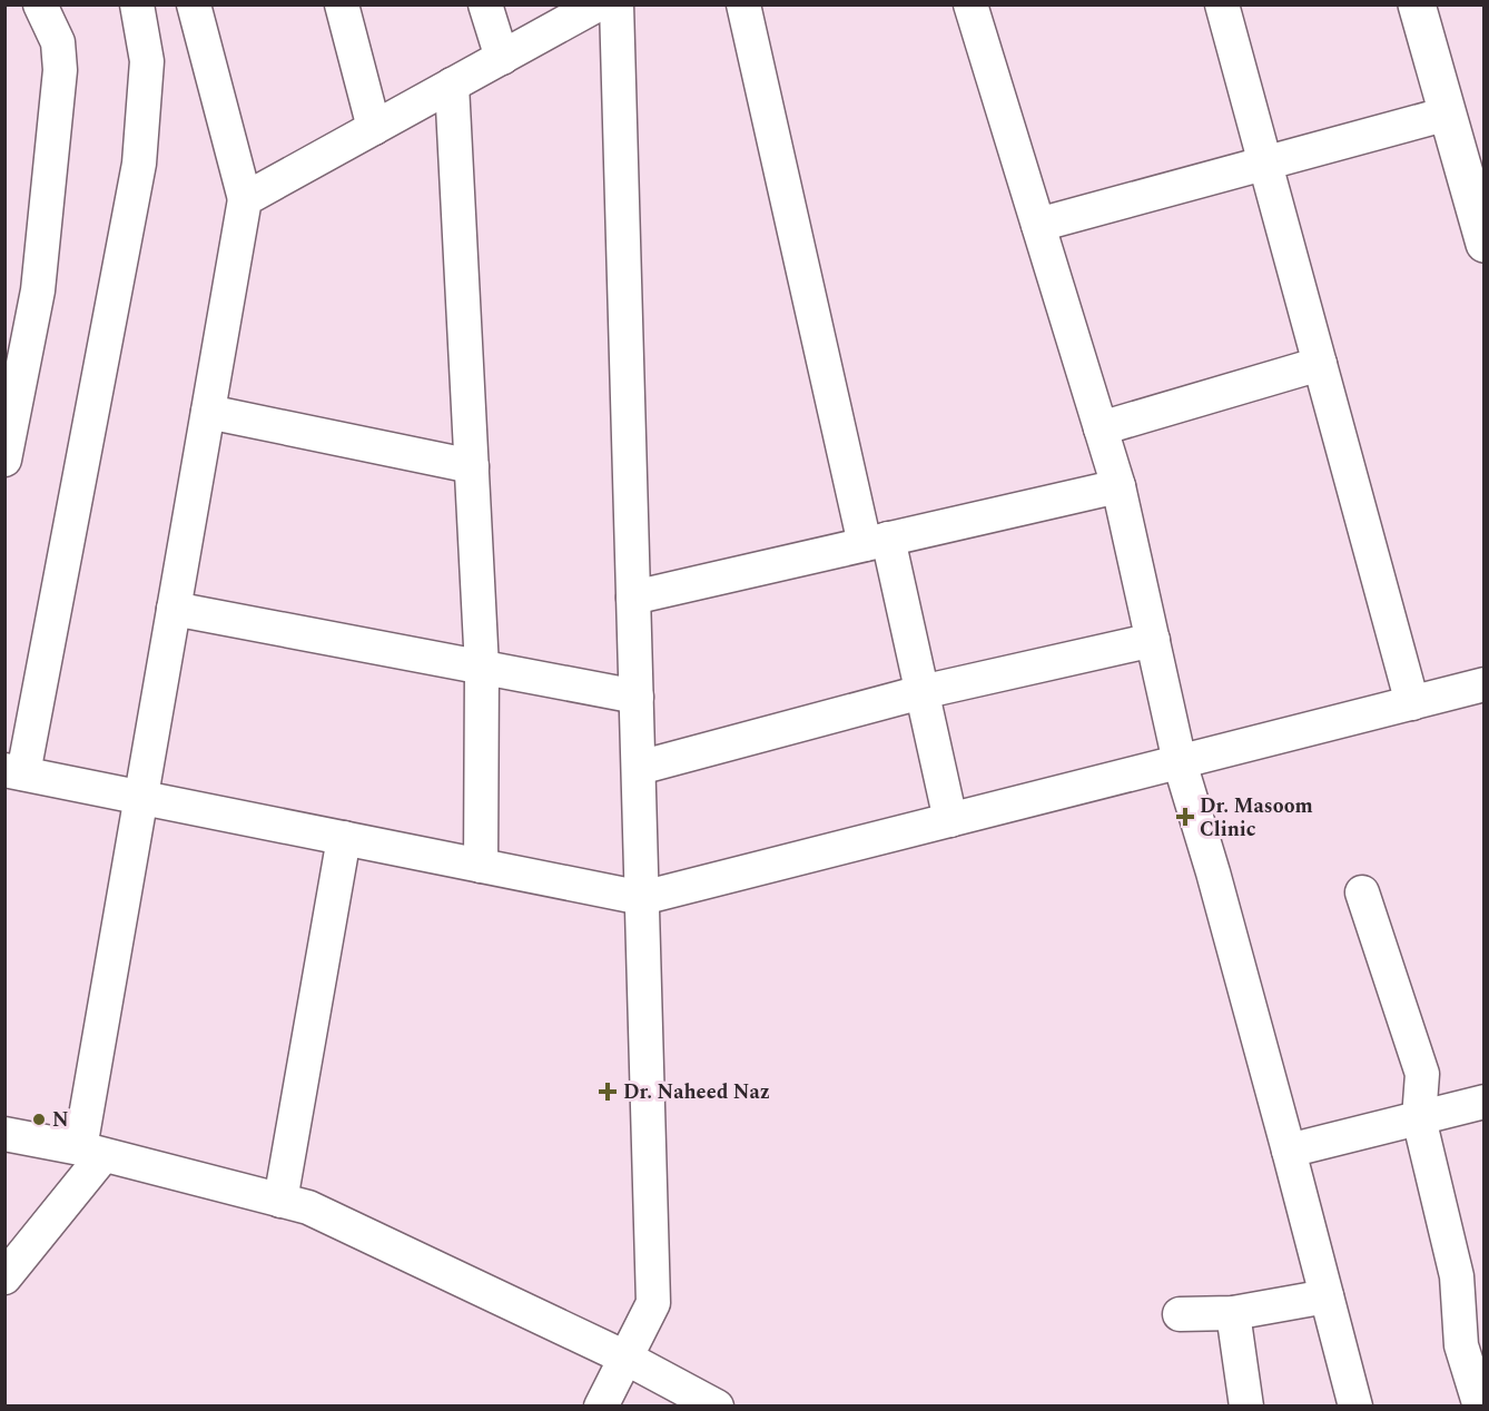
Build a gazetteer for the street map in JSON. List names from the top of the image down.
{
  "places": {
    "health": ["Dr. Masoom Clinic", "Dr. Naheed Naz"],
    "other": ["N"]
  }
}
